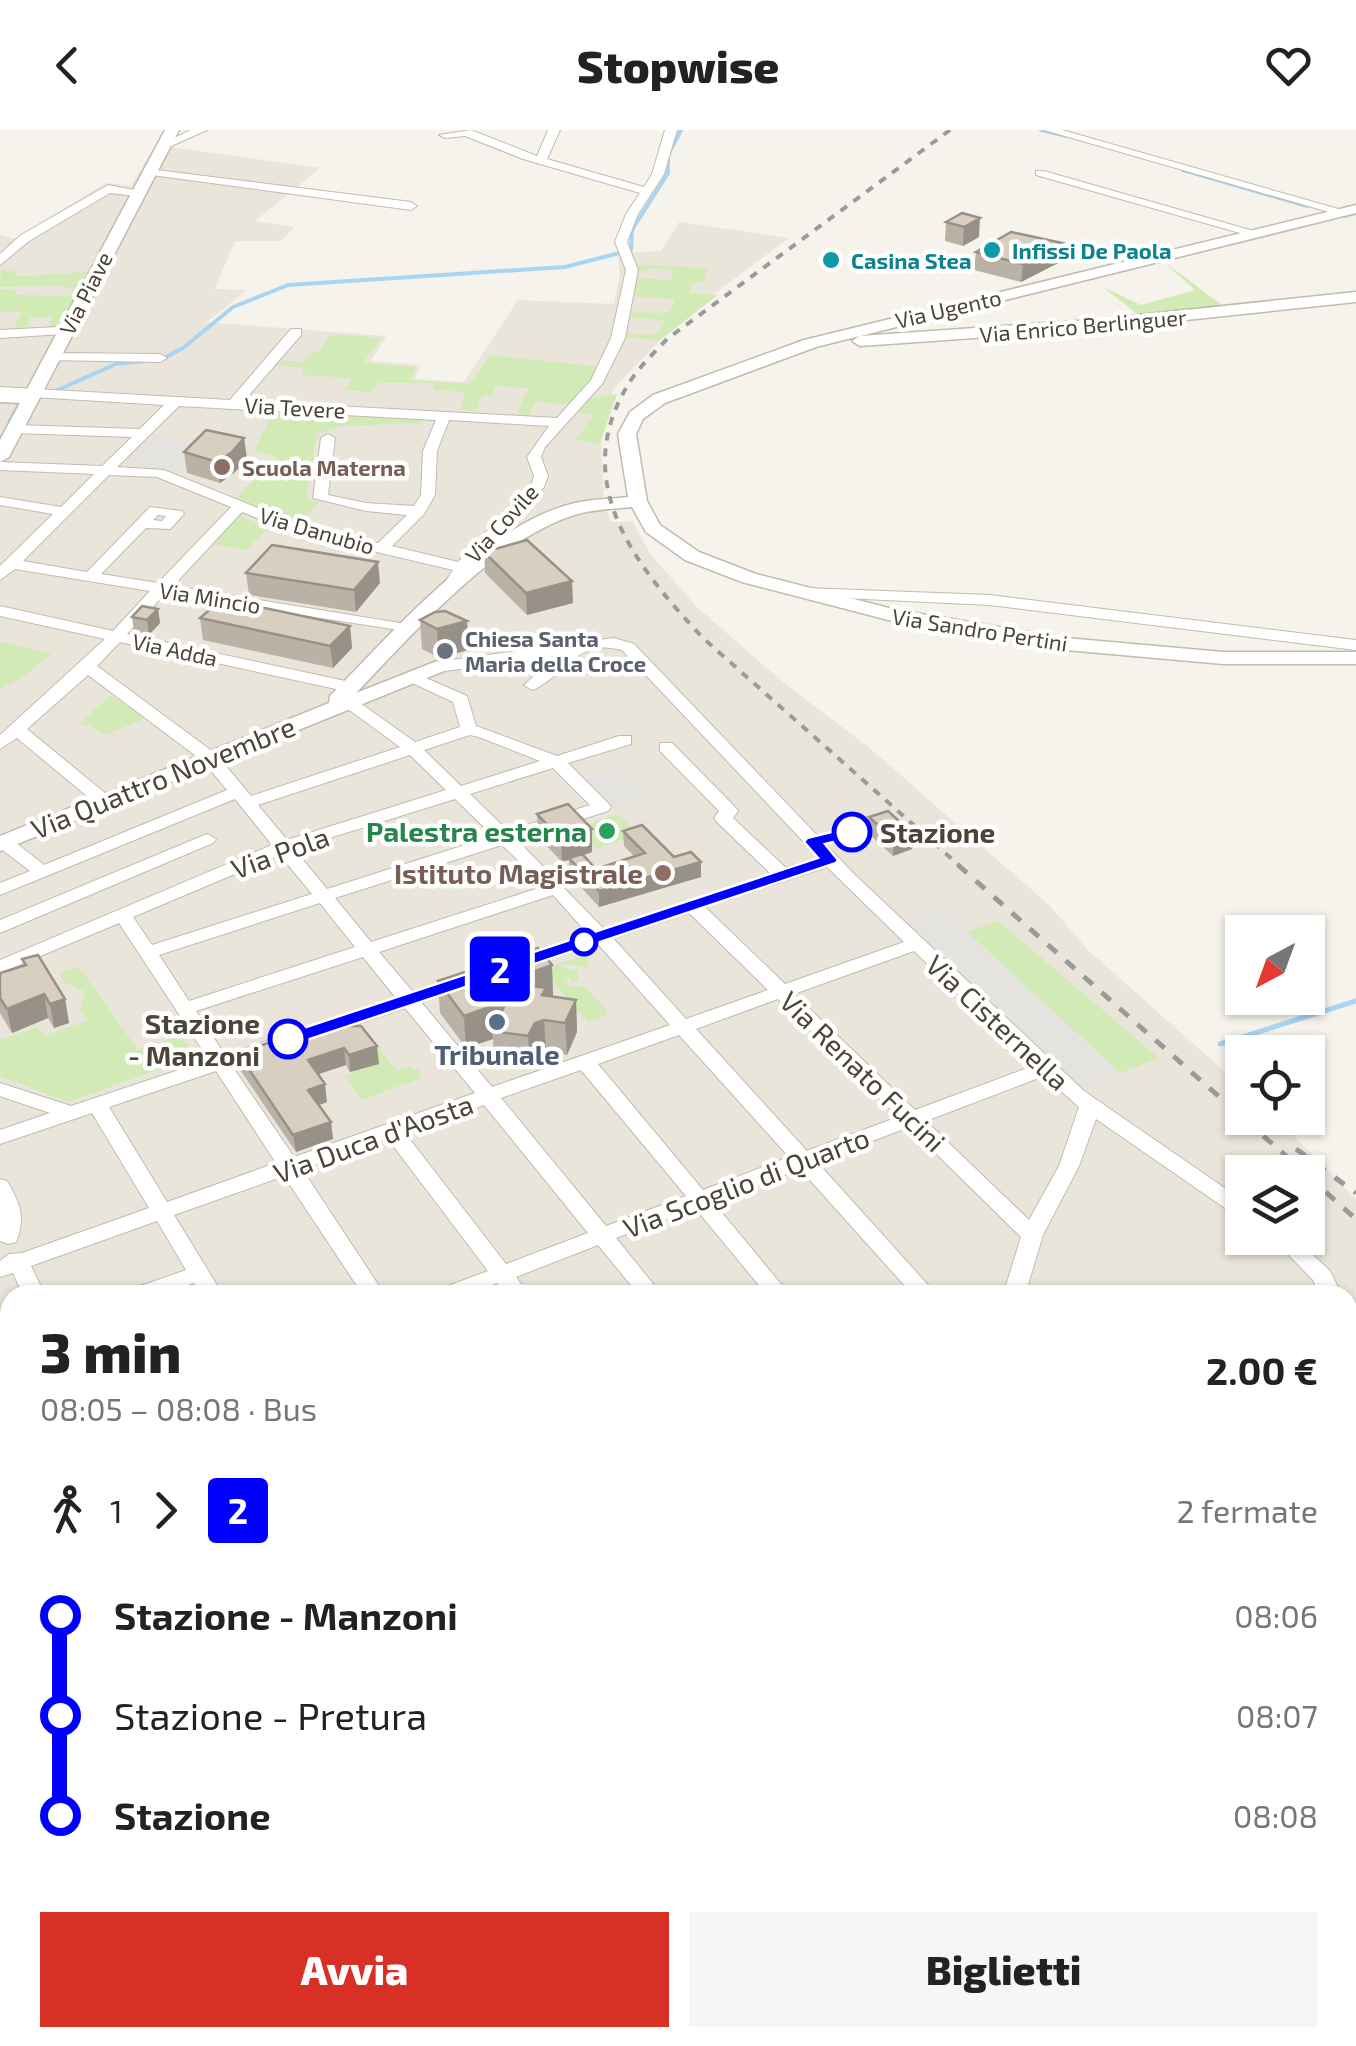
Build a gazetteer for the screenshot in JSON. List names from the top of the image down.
{
  "streets": {
    "street": [
      "Via Piave",
      "Via Ugento",
      "Via Enrico Berlinguer",
      "Via Tevere",
      "Via Covile",
      "Via Danubio",
      "Via Mincio",
      "Via Sandro Pertini",
      "Via Adda",
      "Via Quattro Novembre",
      "Via Pola",
      "Via Cisternella",
      "Via Renato Fucini",
      "Via Duca d'Aosta",
      "Via Scoglio di Quarto"
    ]
  },
  "crossings": [
    ["Via Piave", "Via Tevere"],
    ["Via Ugento", "Via Enrico Berlinguer"],
    ["Via Ugento", "Via Sandro Pertini"],
    ["Via Tevere", "Via Covile"],
    ["Via Covile", "Via Danubio"],
    ["Via Covile", "Via Mincio"],
    ["Via Covile", "Via Adda"],
    ["Via Covile", "Via Quattro Novembre"],
    ["Via Adda", "Via Quattro Novembre"],
    ["Via Quattro Novembre", "Via Cisternella"],
    ["Via Cisternella", "Via Renato Fucini"],
    ["Via Cisternella", "Via Duca d'Aosta"],
    ["Via Cisternella", "Via Scoglio di Quarto"],
    ["Via Renato Fucini", "Via Duca d'Aosta"],
    ["Via Renato Fucini", "Via Scoglio di Quarto"]
  ],
  "places": [
    "Infissi De Paola",
    "Casina Stea",
    "Scuola Materna",
    "Chiesa Santa Maria della Croce",
    "Palestra esterna",
    "Stazione",
    "Istituto Magistrale",
    "Tribunale",
    "Stazione - Manzoni"
  ],
  "lines": ["bus line 2"],
  "north": "bottom left",
  "page": {
    "header": "Stopwise",
    "on_map": "2",
    "heading": ["3 min", "08:05 – 08:08 · Bus", "2.00 €"],
    "legs": ["1", "2", "2 fermate"],
    "list": [
      {
        "name": "Stazione - Manzoni",
        "value": "08:06"
      },
      {
        "name": "Stazione - Pretura",
        "value": "08:07"
      },
      {
        "name": "Stazione",
        "value": "08:08"
      }
    ],
    "buttons": ["Avvia", "Biglietti"]
  }
}
